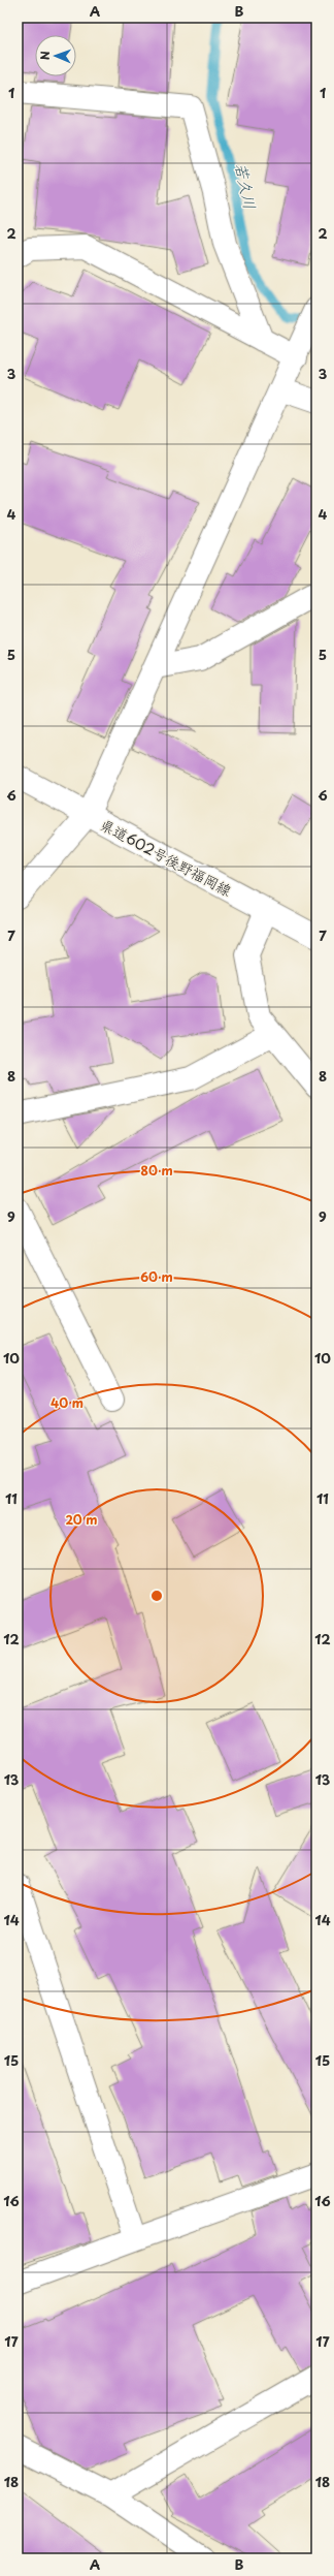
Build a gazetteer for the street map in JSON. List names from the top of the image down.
{
  "streets": {
    "street": ["県道602号後野福岡線"]
  },
  "water": ["若久川"],
  "north": "left",
  "grid": {
    "columns": ["A", "B"],
    "rows": [
      "1",
      "2",
      "3",
      "4",
      "5",
      "6",
      "7",
      "8",
      "9",
      "10",
      "11",
      "12",
      "13",
      "14",
      "15",
      "16",
      "17",
      "18"
    ]
  },
  "rings": [
    "80 m",
    "60 m",
    "40 m",
    "20 m"
  ]
}
